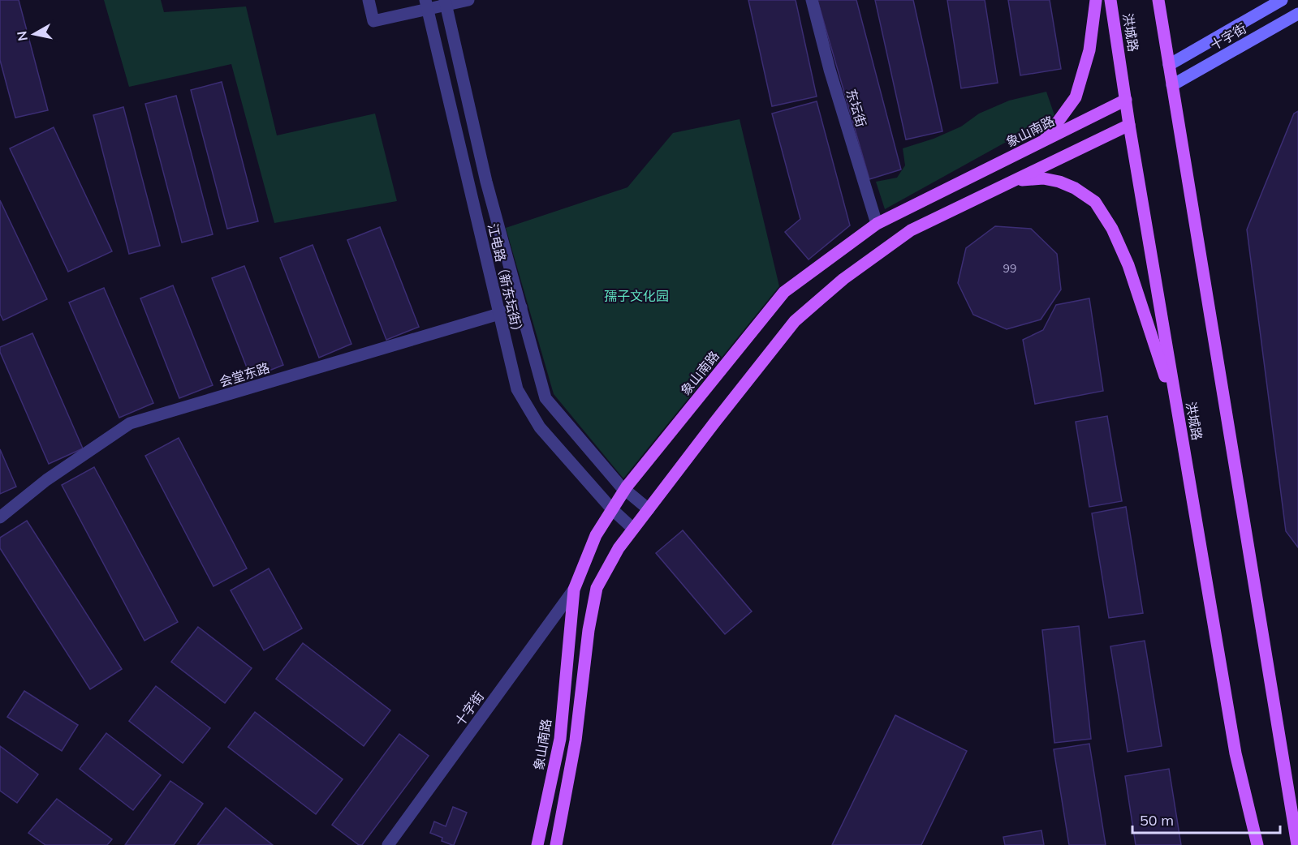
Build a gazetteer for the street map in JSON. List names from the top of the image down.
{
  "streets": {
    "main road": ["洪城路", "十字街", "象山南路"],
    "street": ["东坛街", "江电路（新东坛街）", "会堂东路"]
  },
  "crossings": [
    ["洪城路", "象山南路"],
    ["十字街", "象山南路"],
    ["东坛街", "象山南路"],
    ["象山南路", "江电路（新东坛街）"],
    ["江电路（新东坛街）", "会堂东路"]
  ],
  "parks": ["孺子文化园"],
  "house_numbers": ["99"],
  "scale_bar": "50 m",
  "north": "left"
}
